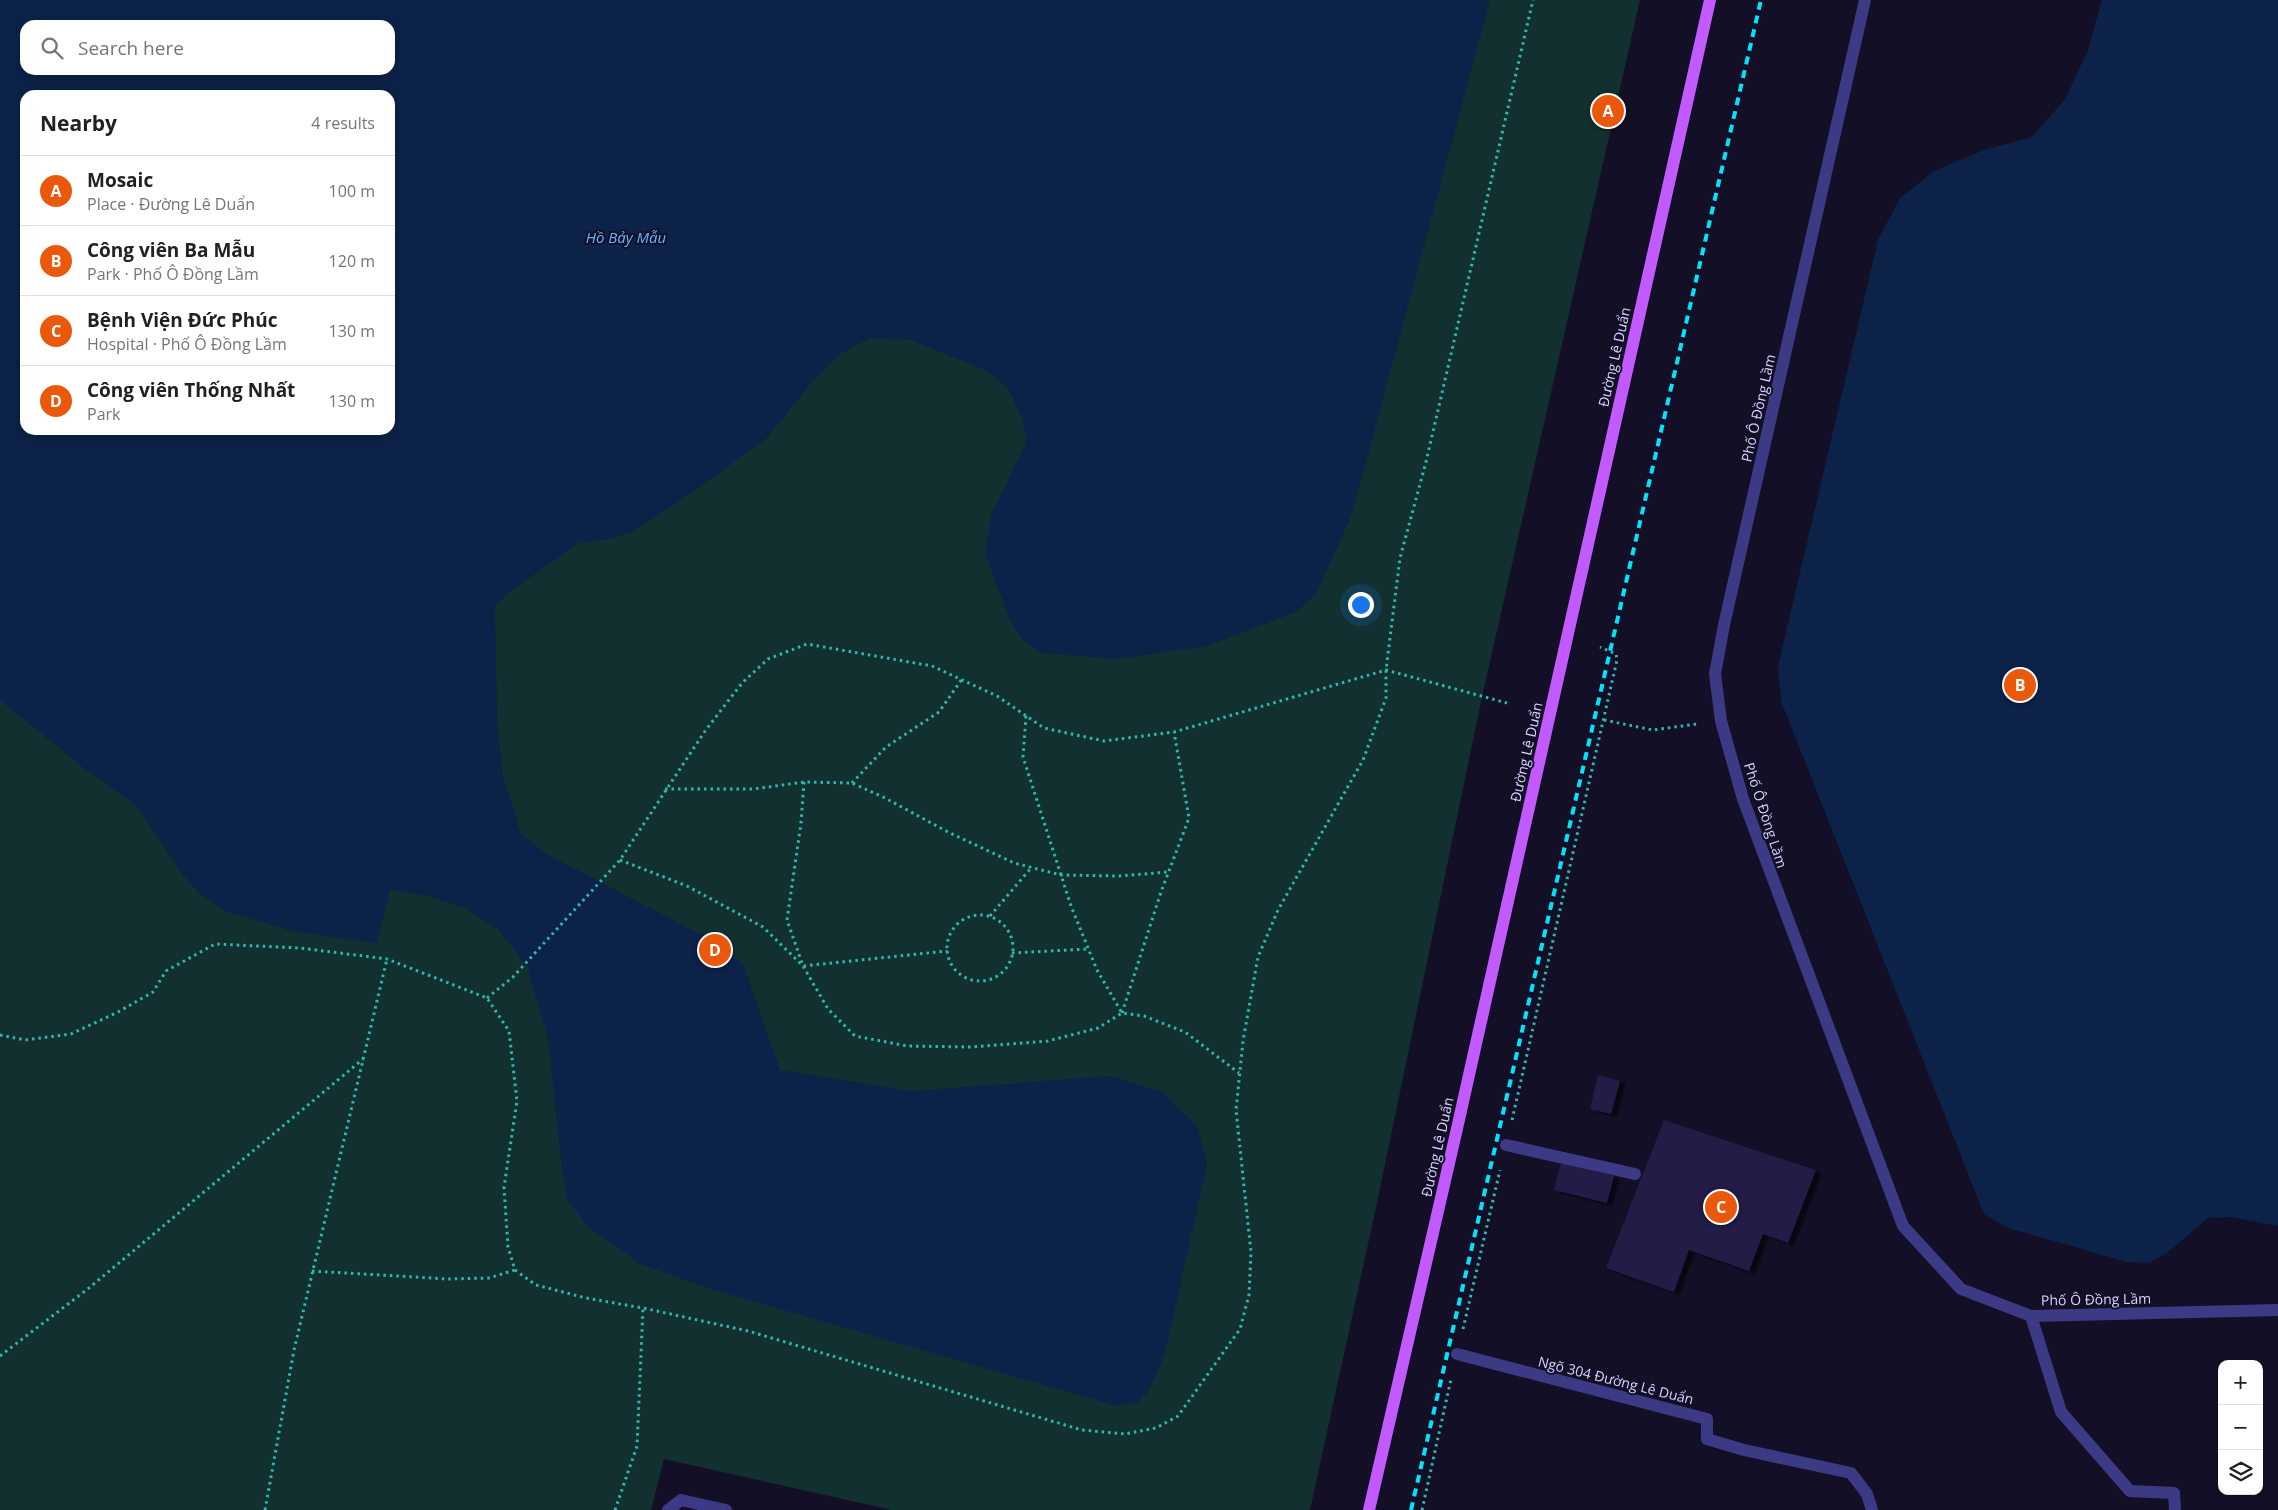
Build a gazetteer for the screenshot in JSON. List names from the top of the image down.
{
  "streets": {
    "main road": ["Đường Lê Duẩn"],
    "street": ["Phố Ô Đồng Lầm", "Ngõ 304 Đường Lê Duẩn"]
  },
  "water": ["Hồ Bảy Mẫu"],
  "page": {
    "search": "Search here",
    "heading": ["Nearby", "4 results"],
    "pins": [
      "A",
      "B",
      "D",
      "C"
    ],
    "list": [
      {
        "mark": "A",
        "name": "Mosaic",
        "note": "Place · Đường Lê Duẩn",
        "value": "100 m"
      },
      {
        "mark": "B",
        "name": "Công viên Ba Mẫu",
        "note": "Park · Phố Ô Đồng Lầm",
        "value": "120 m"
      },
      {
        "mark": "C",
        "name": "Bệnh Viện Đức Phúc",
        "note": "Hospital · Phố Ô Đồng Lầm",
        "value": "130 m"
      },
      {
        "mark": "D",
        "name": "Công viên Thống Nhất",
        "note": "Park",
        "value": "130 m"
      }
    ],
    "map_buttons": ["+", "−"]
  }
}
